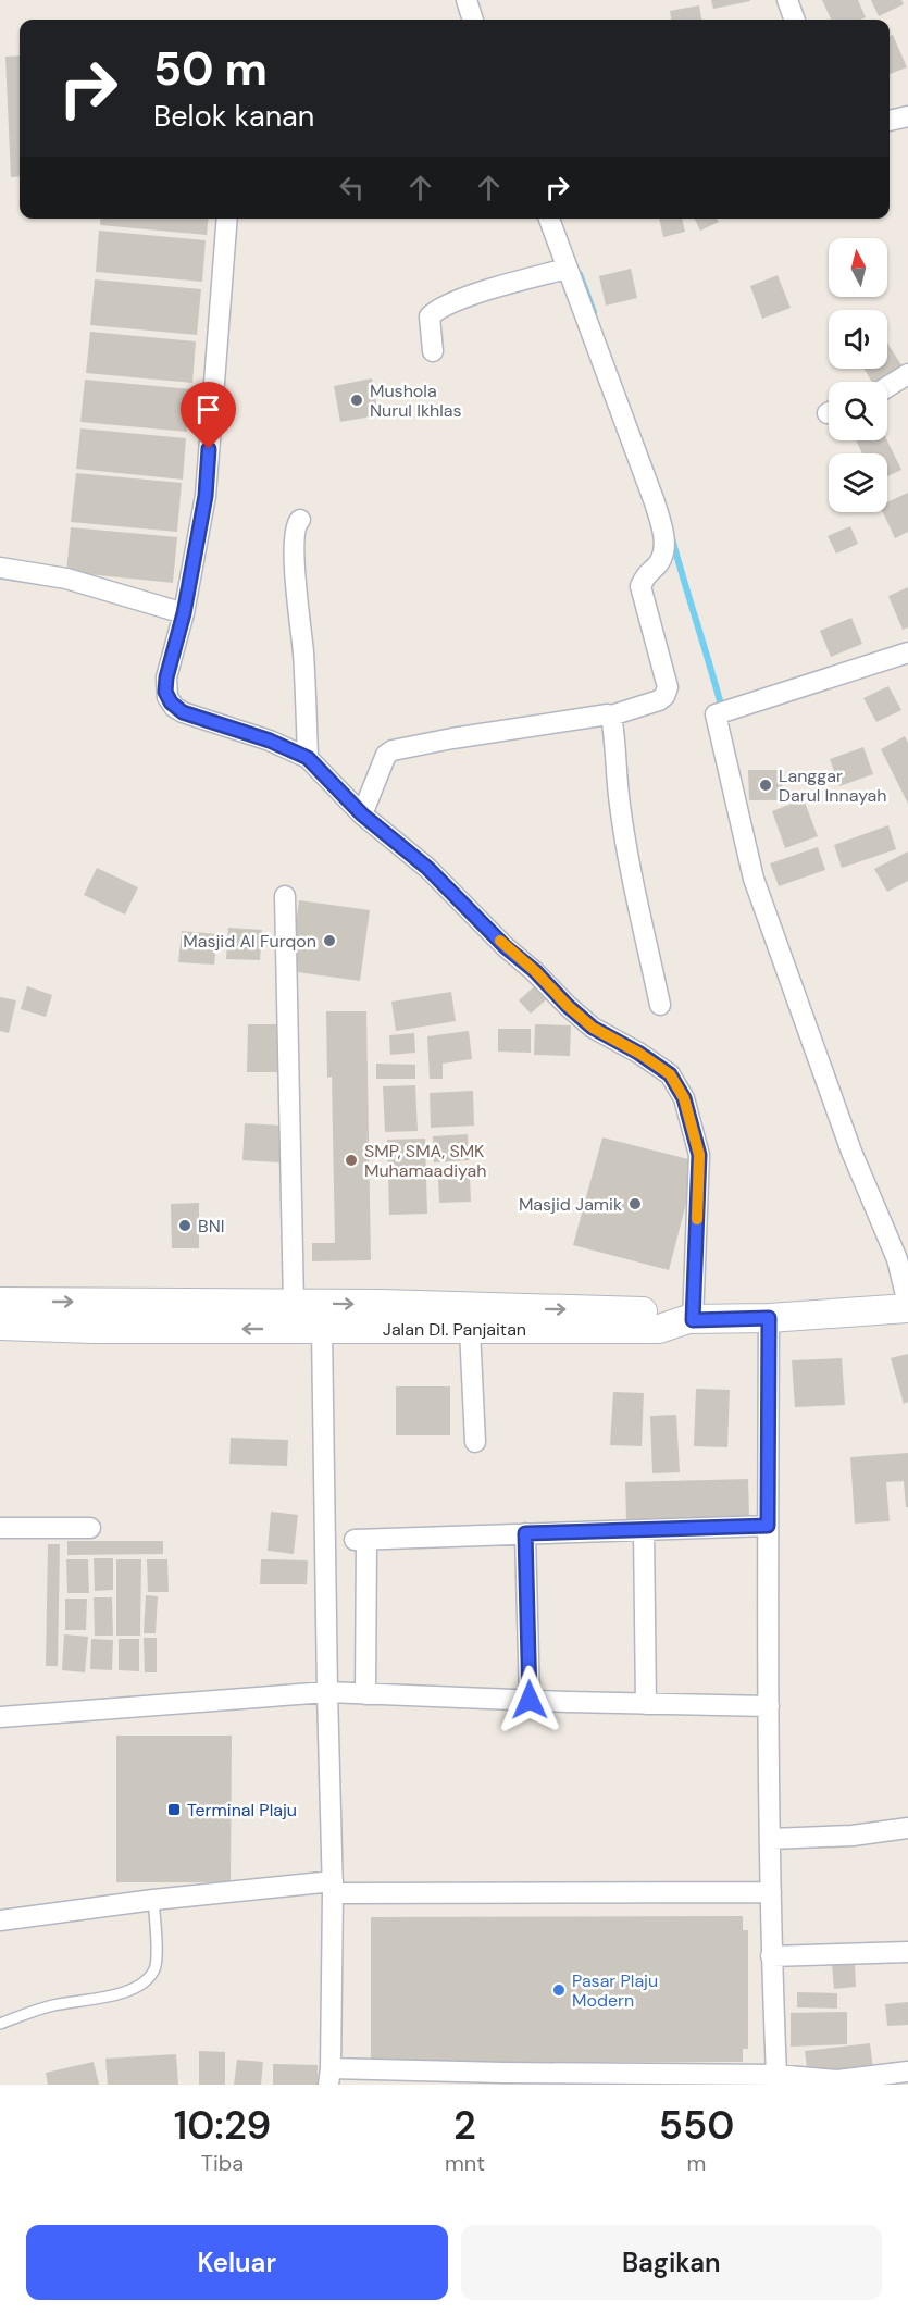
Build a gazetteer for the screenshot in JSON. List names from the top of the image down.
{
  "streets": {
    "main road": ["Jalan DI. Panjaitan"]
  },
  "places": {
    "other": [
      "Mushola Nurul Ikhlas",
      "Langgar Darul Innayah",
      "Masjid Al Furqon",
      "SMP, SMA, SMK Muhamaadiyah",
      "Masjid Jamik",
      "BNI",
      "Pasar Plaju Modern"
    ],
    "transit": ["Terminal Plaju"]
  },
  "north": "top",
  "page": {
    "turn": ["50 m", "Belok kanan"],
    "eta": [
      "10:29",
      "Tiba",
      "2",
      "mnt",
      "550",
      "m"
    ],
    "buttons": ["Keluar", "Bagikan"]
  }
}
